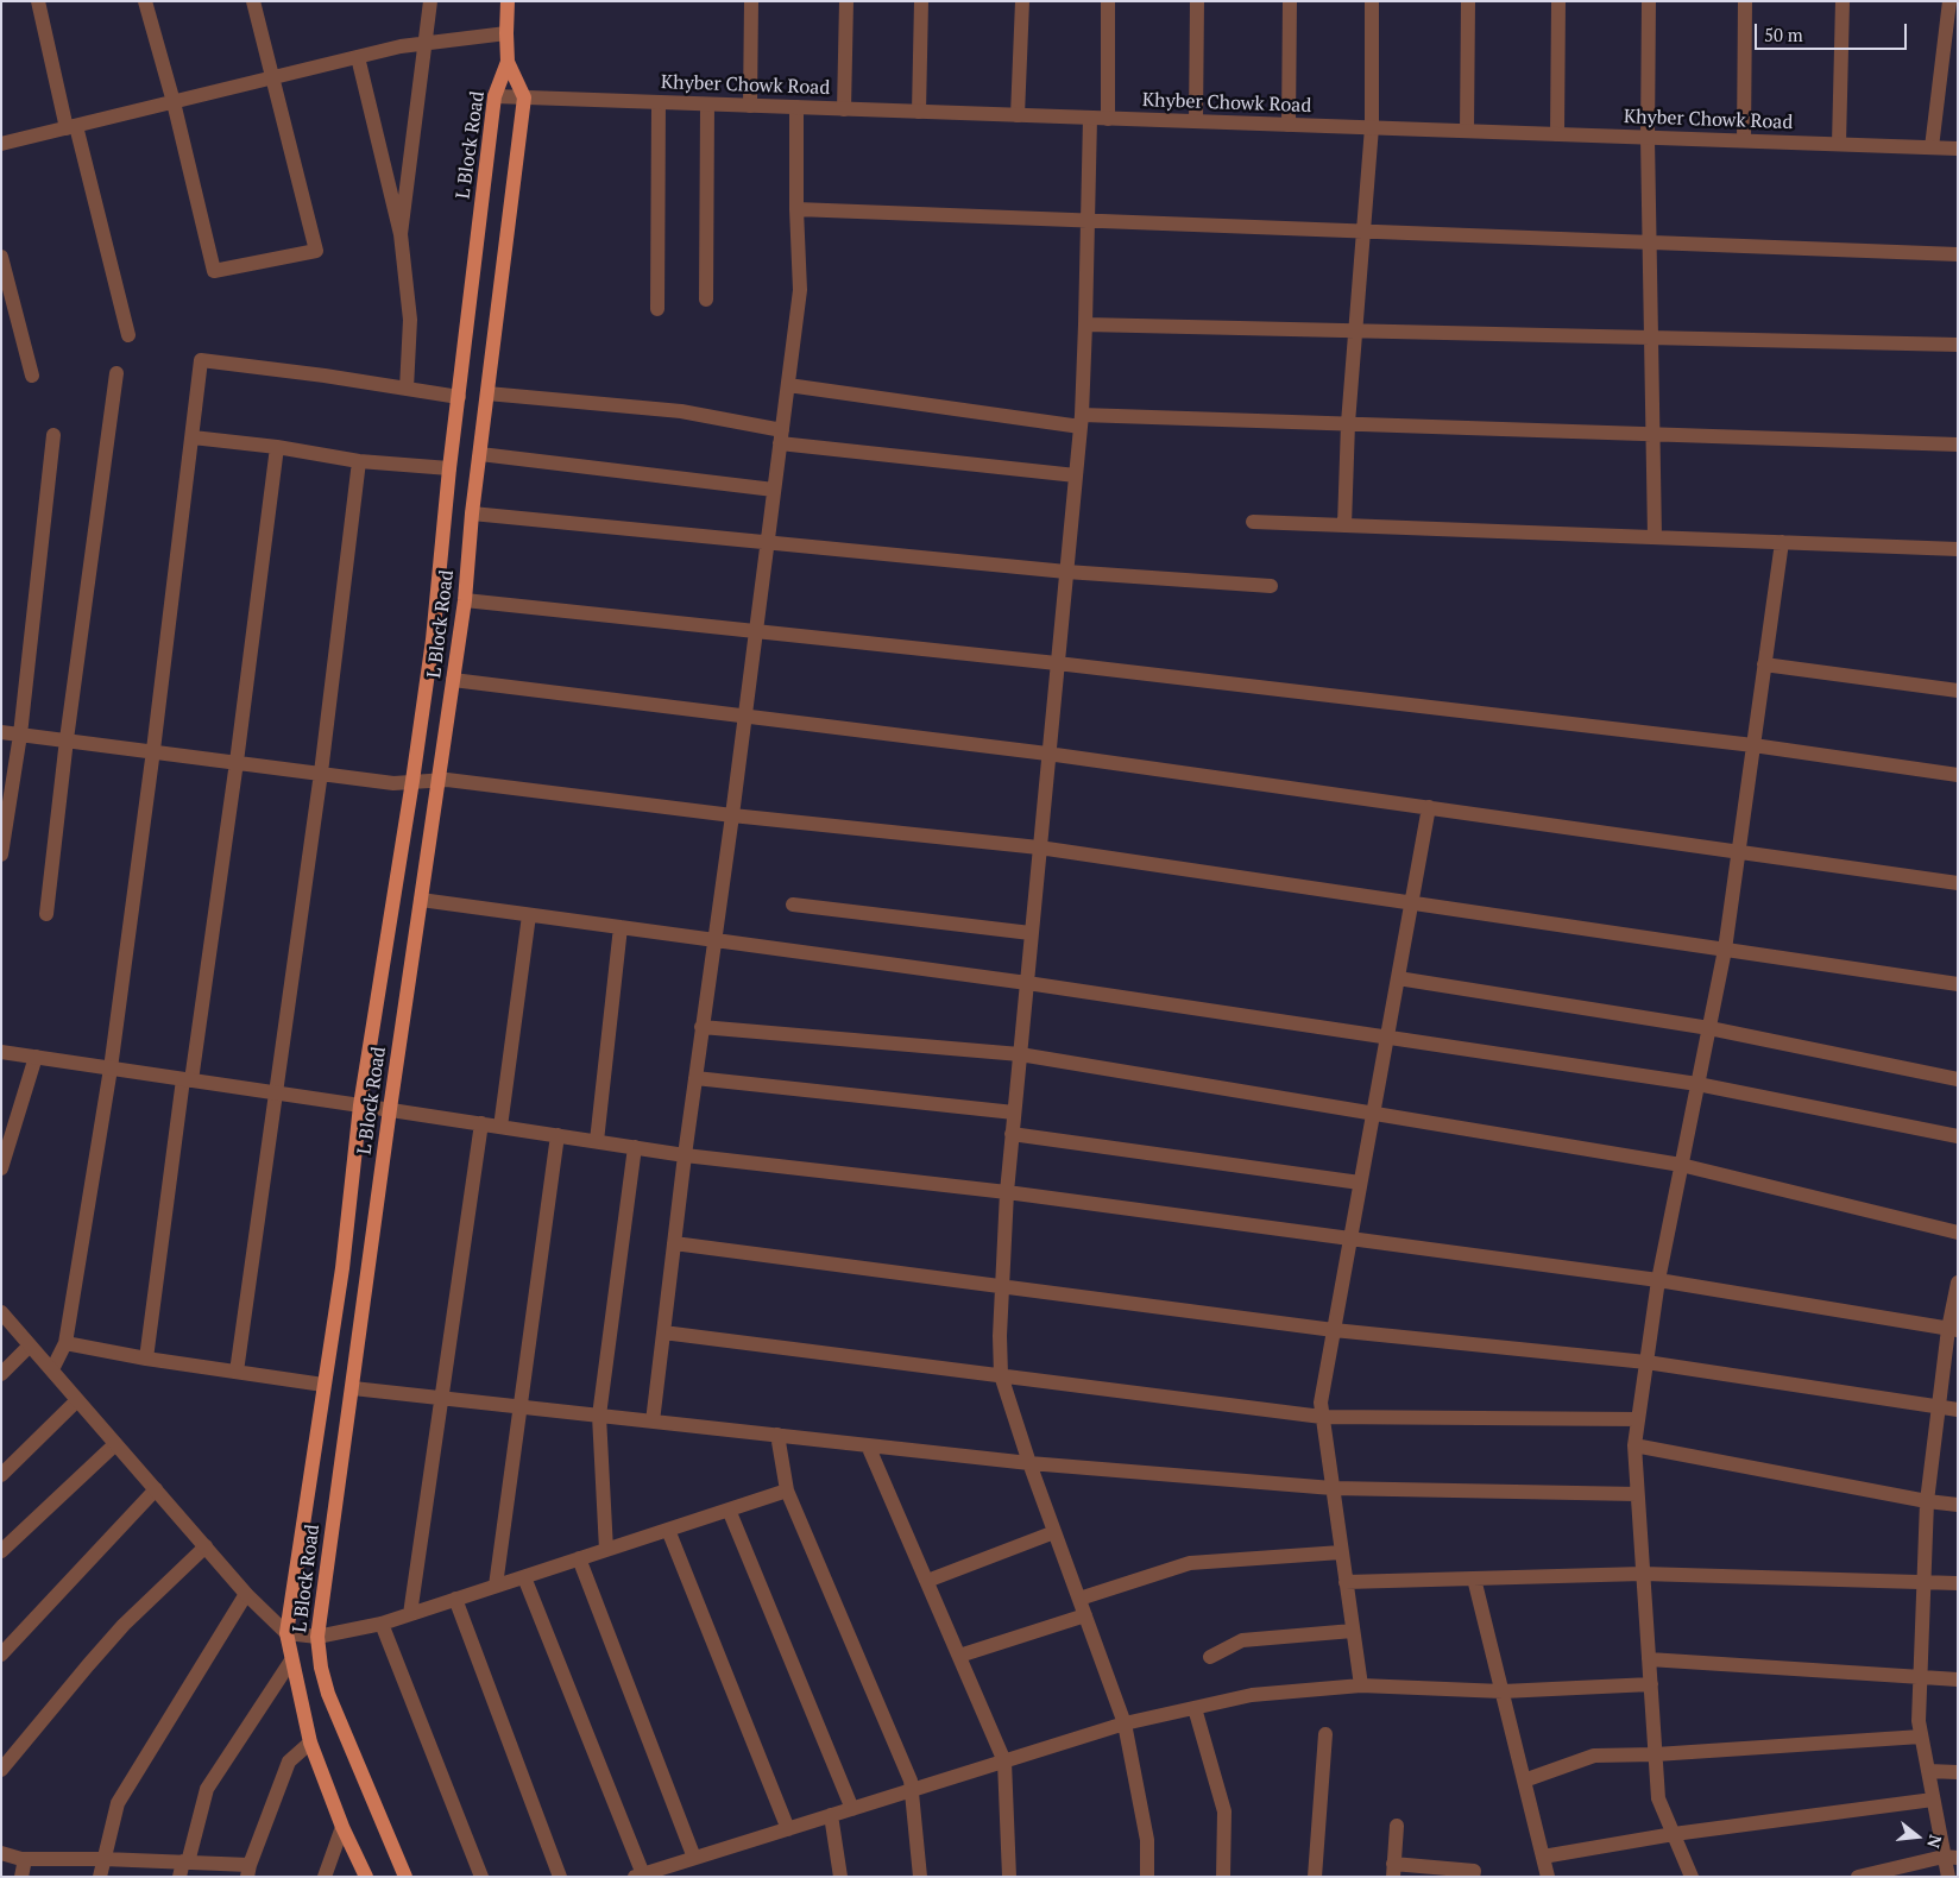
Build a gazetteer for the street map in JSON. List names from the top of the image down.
{
  "streets": {
    "main road": ["L Block Road"],
    "street": ["Khyber Chowk Road"]
  },
  "crossings": [
    ["Khyber Chowk Road", "L Block Road"]
  ],
  "scale_bar": "50 m",
  "north": "right"
}
